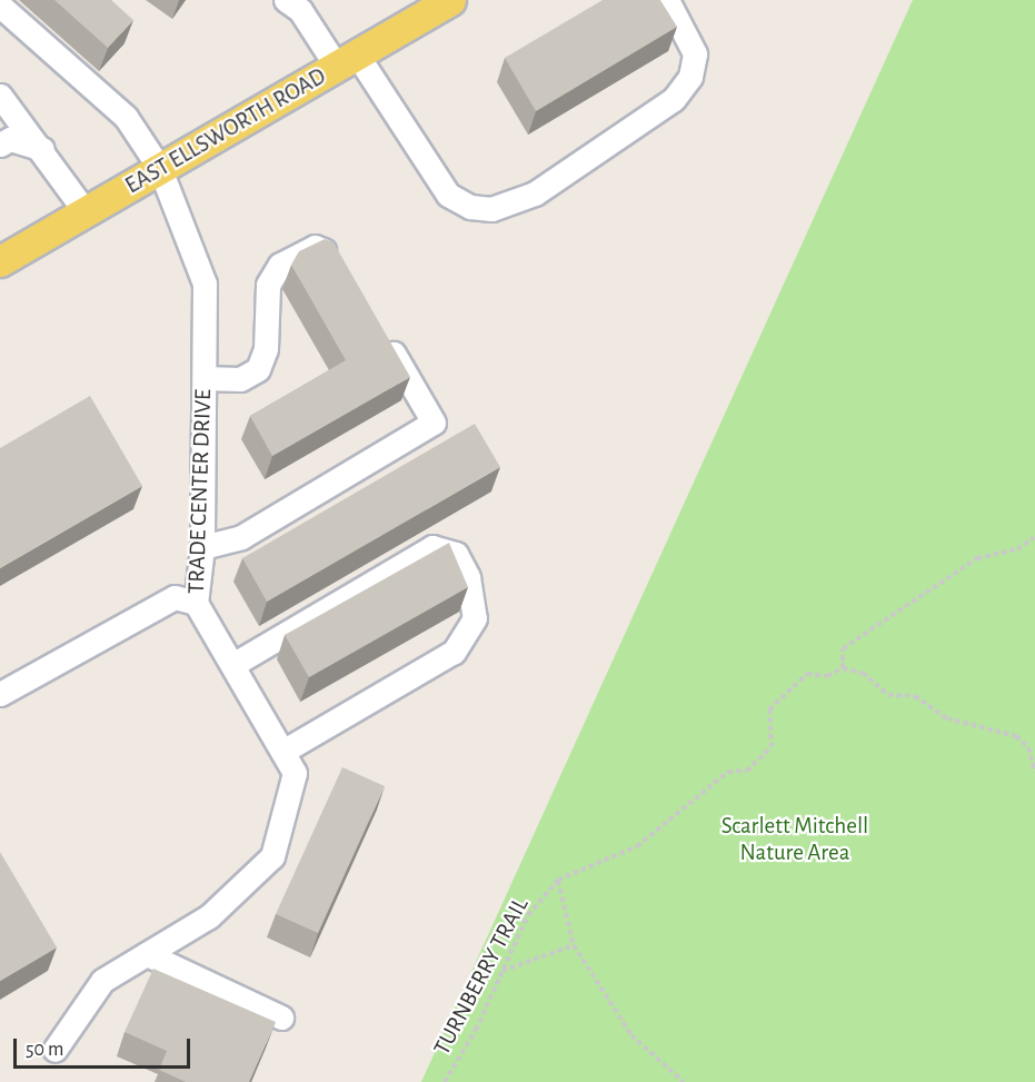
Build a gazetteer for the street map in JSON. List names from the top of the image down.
{
  "streets": {
    "main road": ["EAST ELLSWORTH ROAD"],
    "street": ["TRADE CENTER DRIVE"],
    "path": ["TURNBERRY TRAIL"]
  },
  "crossings": [
    ["EAST ELLSWORTH ROAD", "TRADE CENTER DRIVE"]
  ],
  "parks": ["Scarlett Mitchell Nature Area"],
  "scale_bar": "50 m"
}
